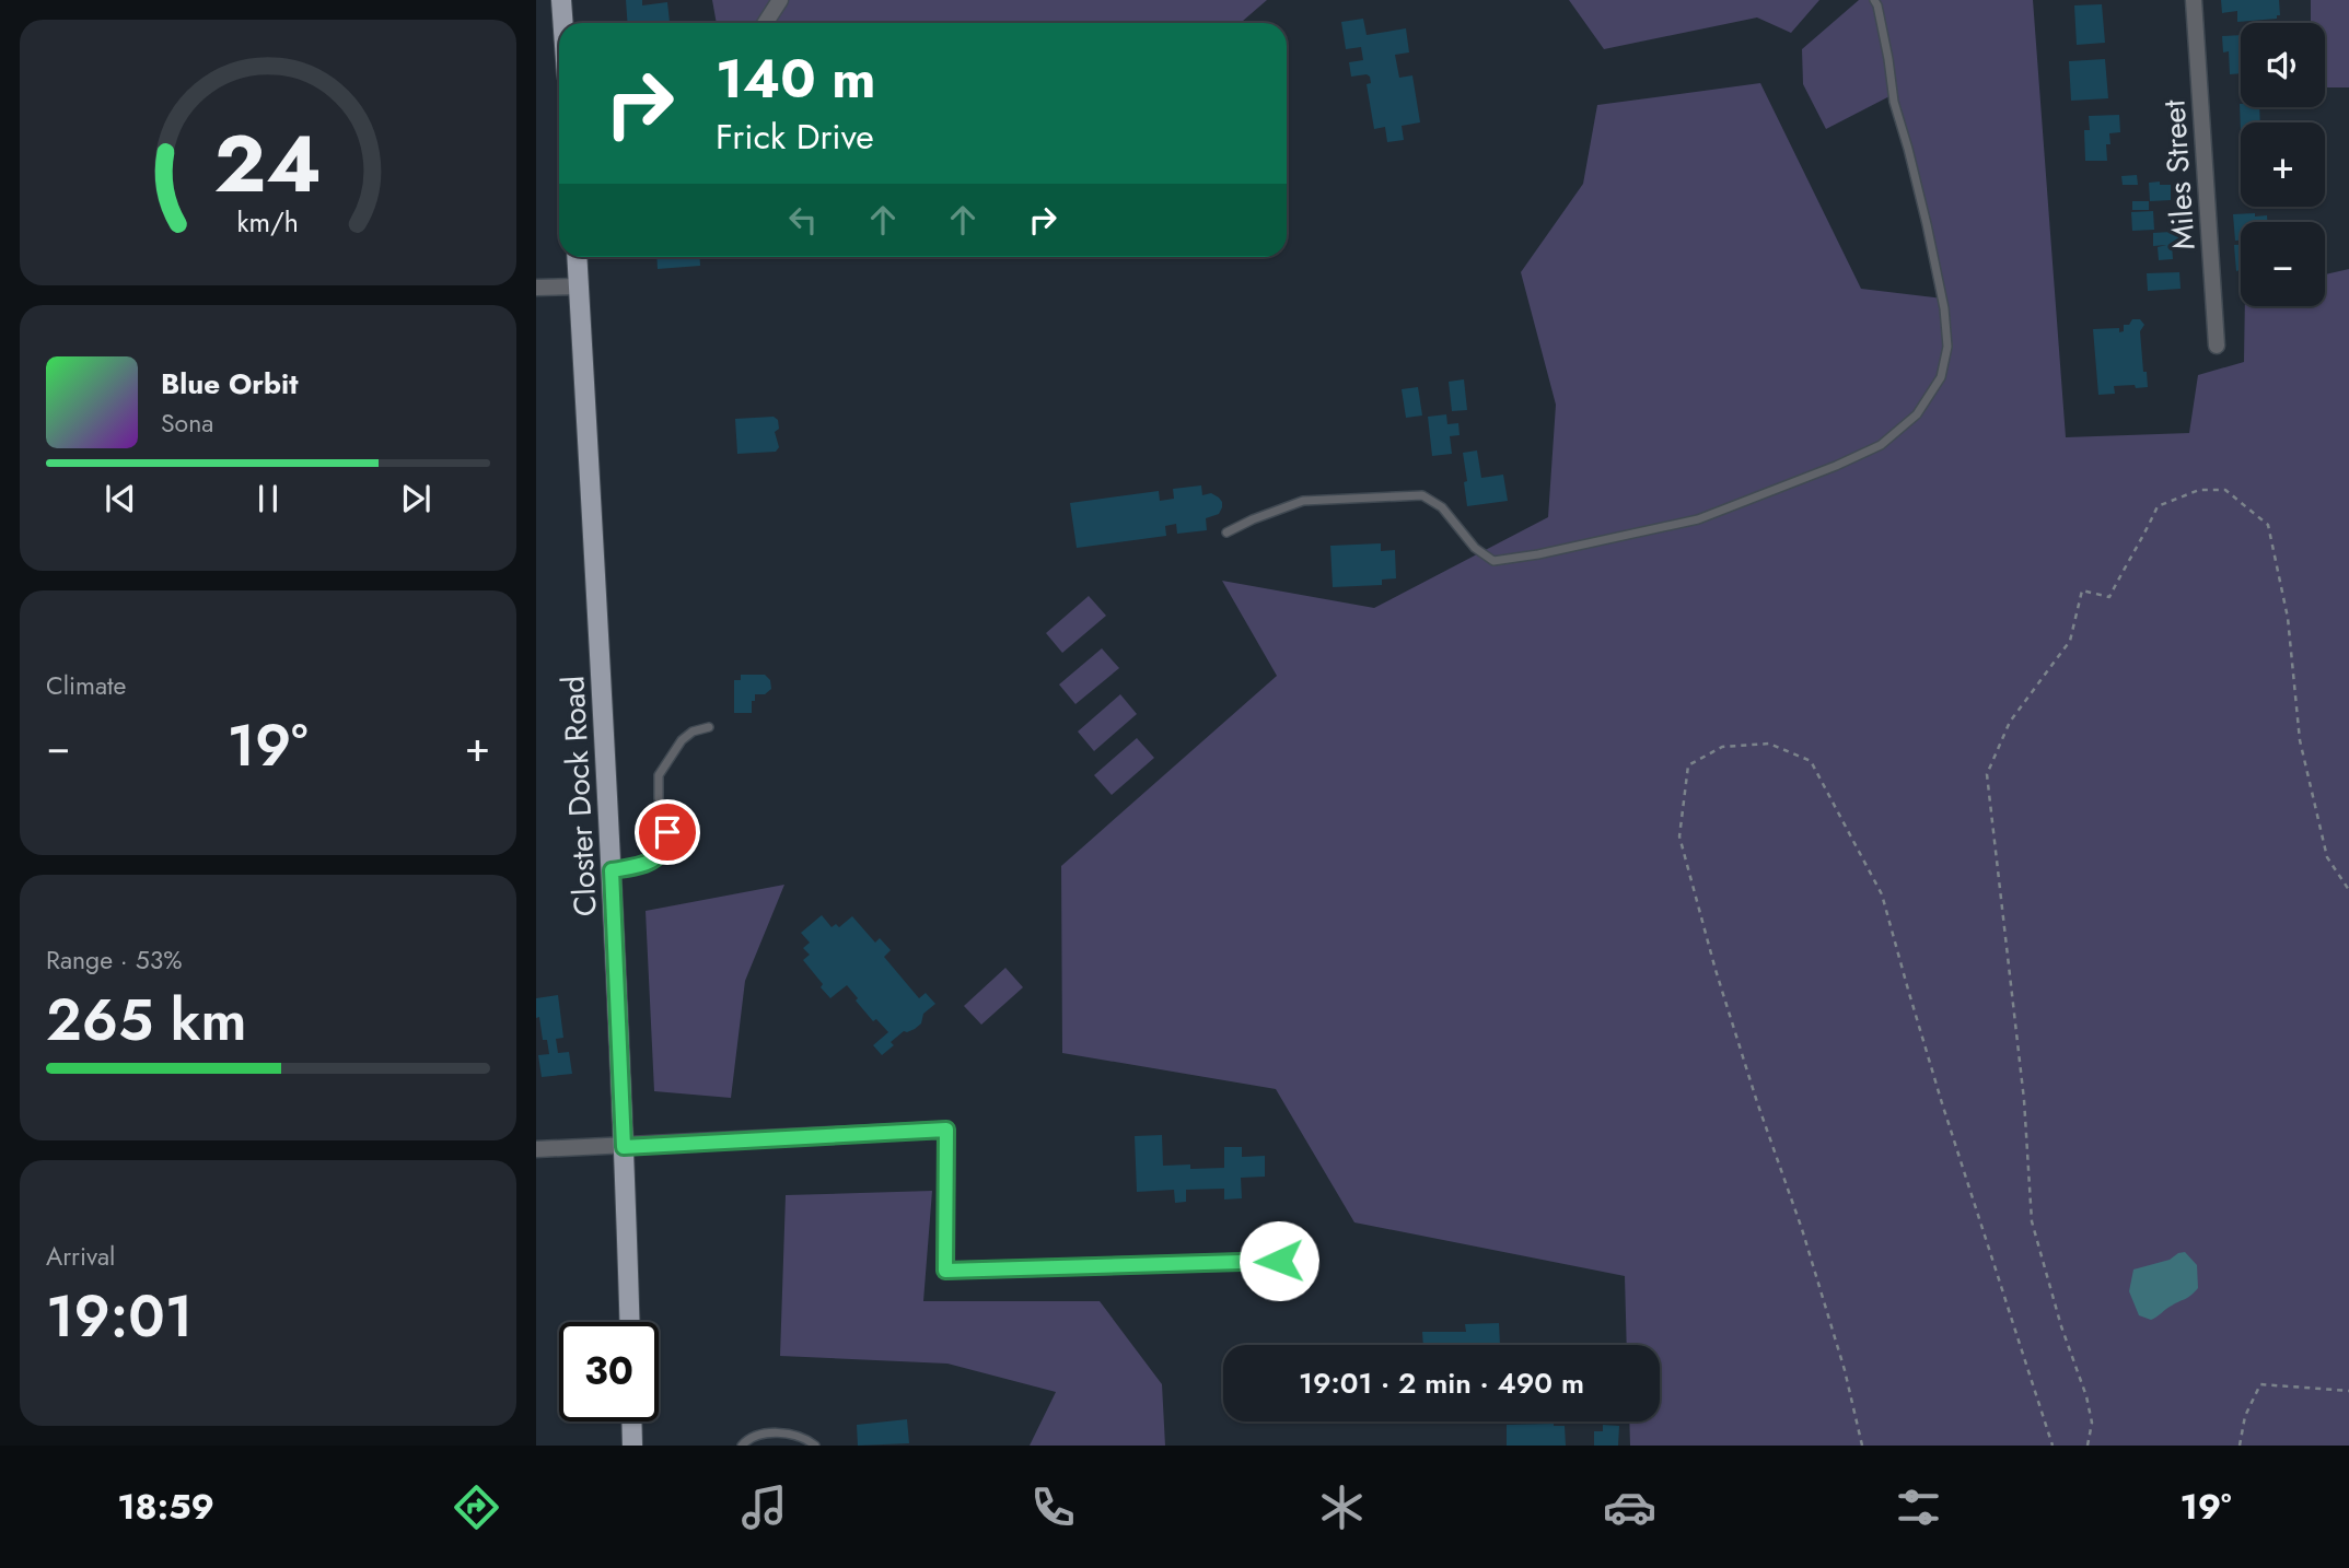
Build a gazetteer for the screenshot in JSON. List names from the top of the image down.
{
  "streets": {
    "main road": ["Closter Dock Road"],
    "street": ["Miles Street"]
  },
  "page": {
    "map_buttons": ["+", "−"],
    "turn": ["140 m", "Frick Drive"],
    "song": ["Blue Orbit", "Sona"],
    "tile": [
      "Climate",
      ["Range · 53%", "265 km"],
      ["Arrival", "19:01"]
    ],
    "heat": ["−", "19°", "+"],
    "limit": "30",
    "trip": "19:01 · 2 min · 490 m",
    "tabs": ["18:59", "19°"],
    "gauge": ["24", "km/h"]
  }
}
